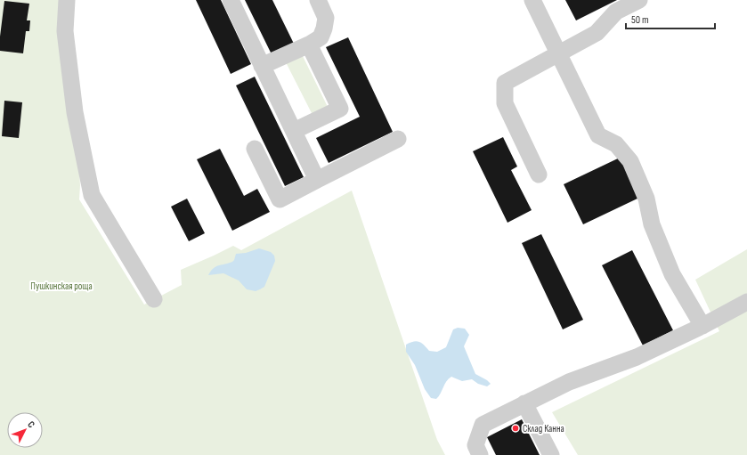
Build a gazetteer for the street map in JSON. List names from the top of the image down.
{
  "parks": ["Пушкинская роща"],
  "places": ["Склад Канна"],
  "scale_bar": "50 m",
  "north": "top right"
}
